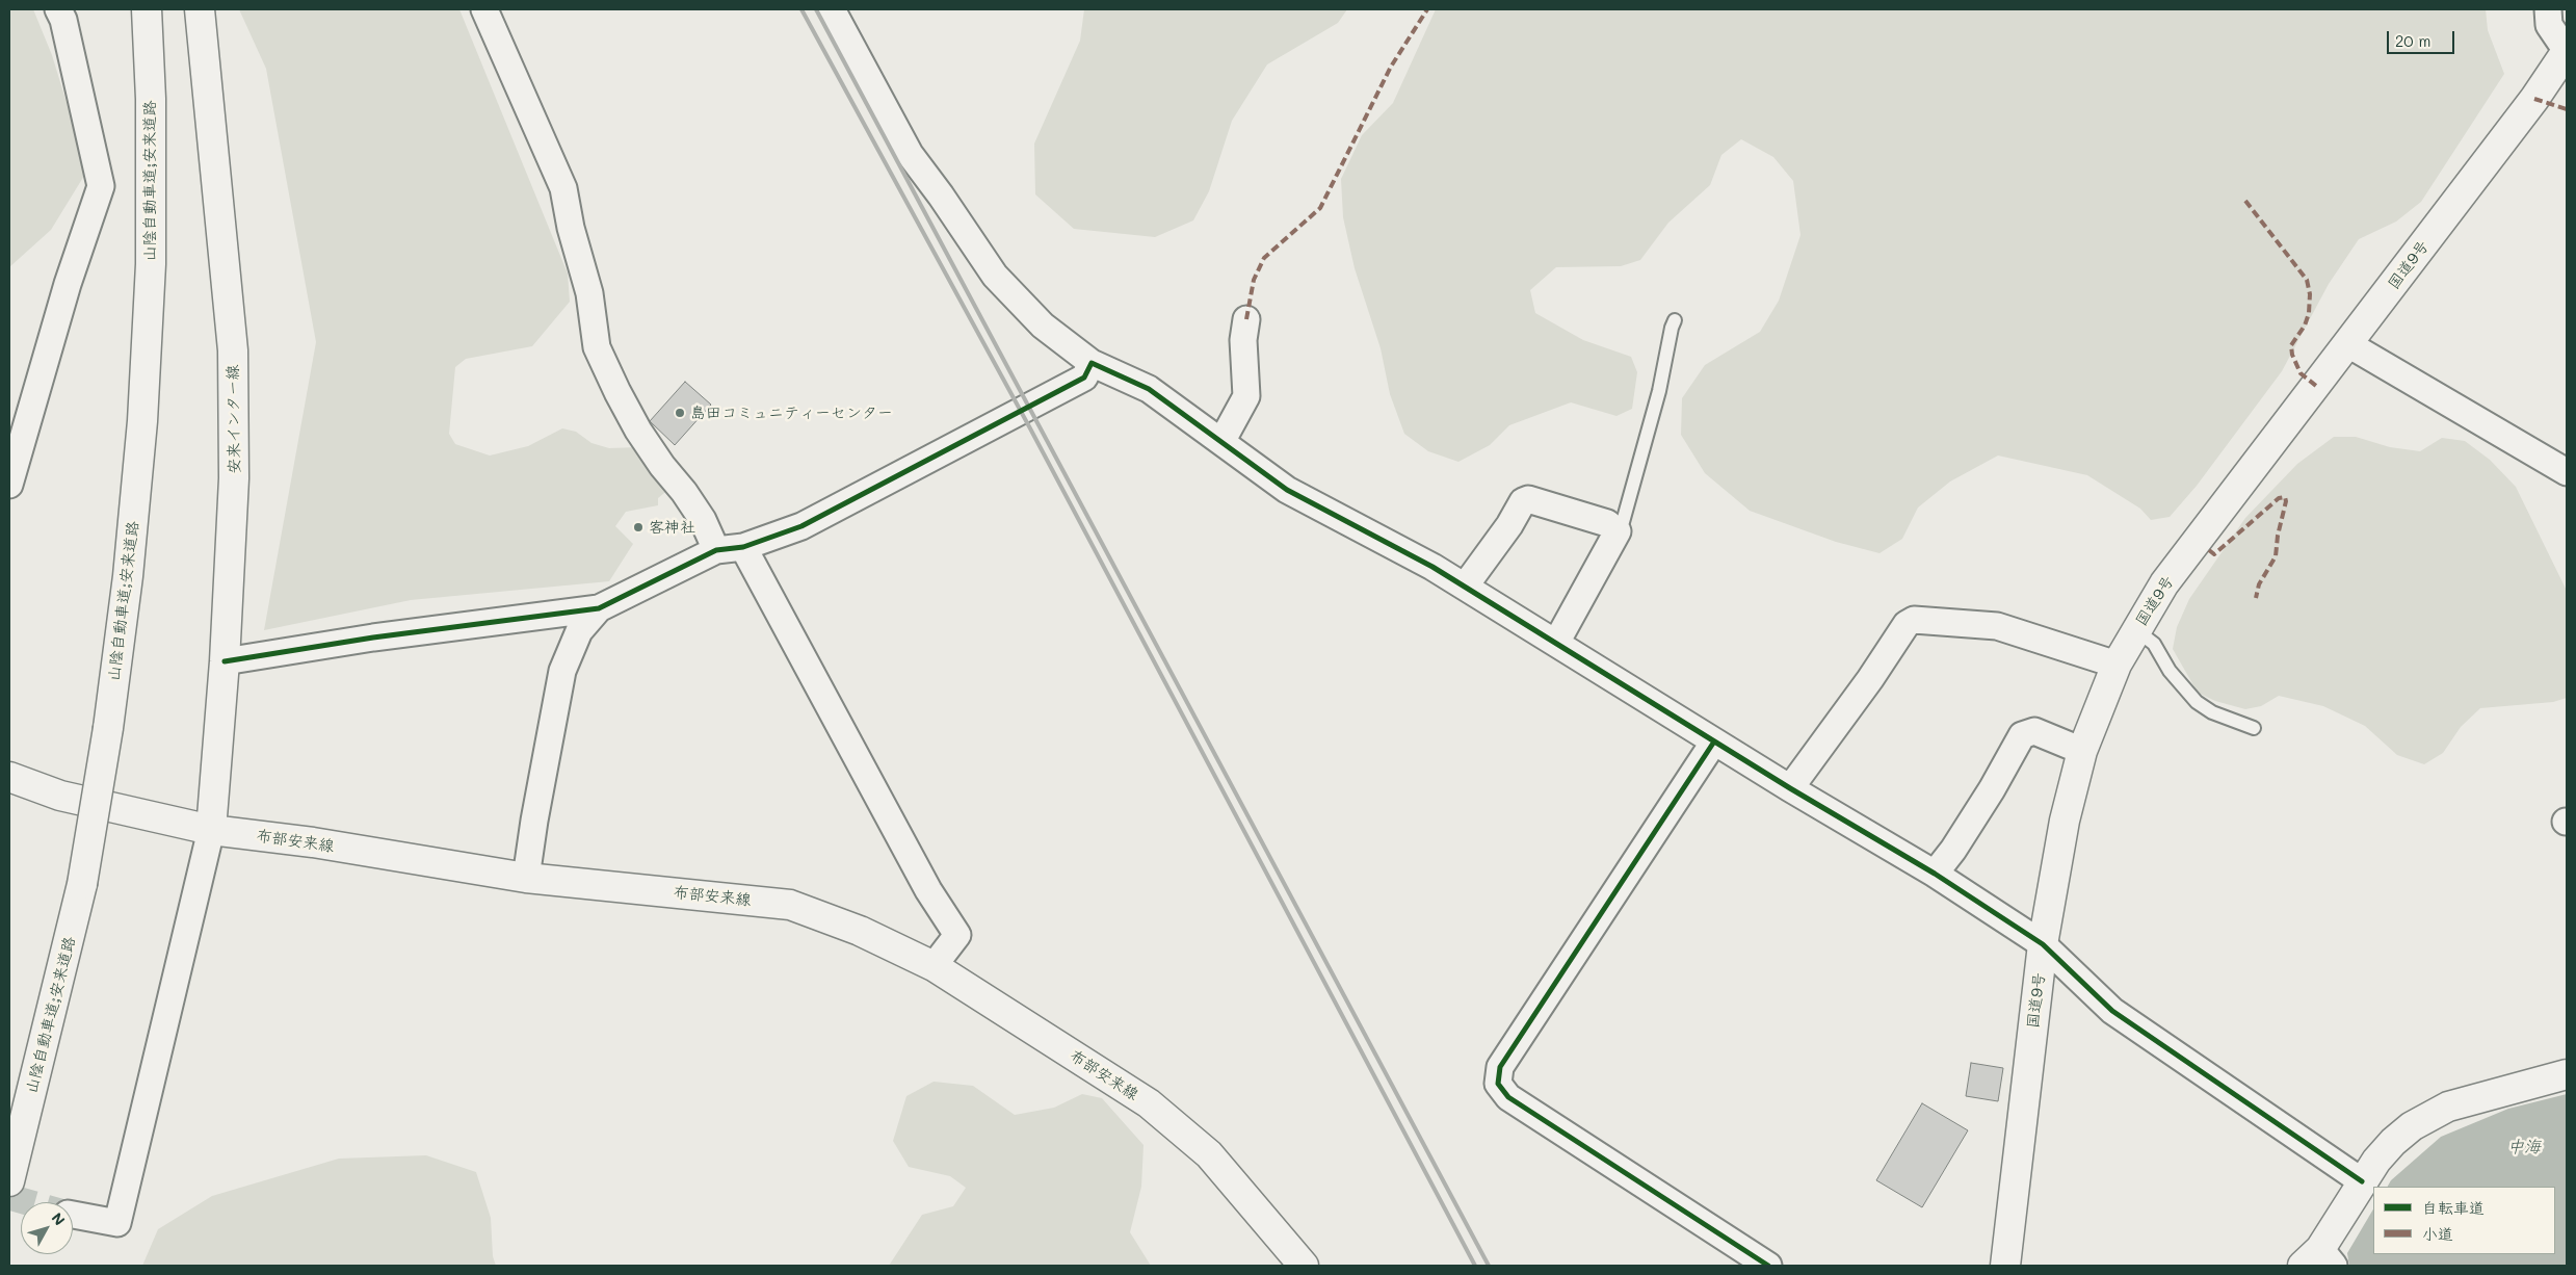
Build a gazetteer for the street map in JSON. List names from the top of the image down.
{
  "streets": {
    "main road": [
      "山陰自動車道;安来道路",
      "国道9号",
      "安来インター線",
      "布部安来線"
    ]
  },
  "crossings": [
    ["安来インター線", "布部安来線"]
  ],
  "water": ["中海"],
  "places": ["島田コミュニティーセンター", "客神社"],
  "legend": ["自転車道", "小道"],
  "scale_bar": "20 m",
  "north": "top right"
}
